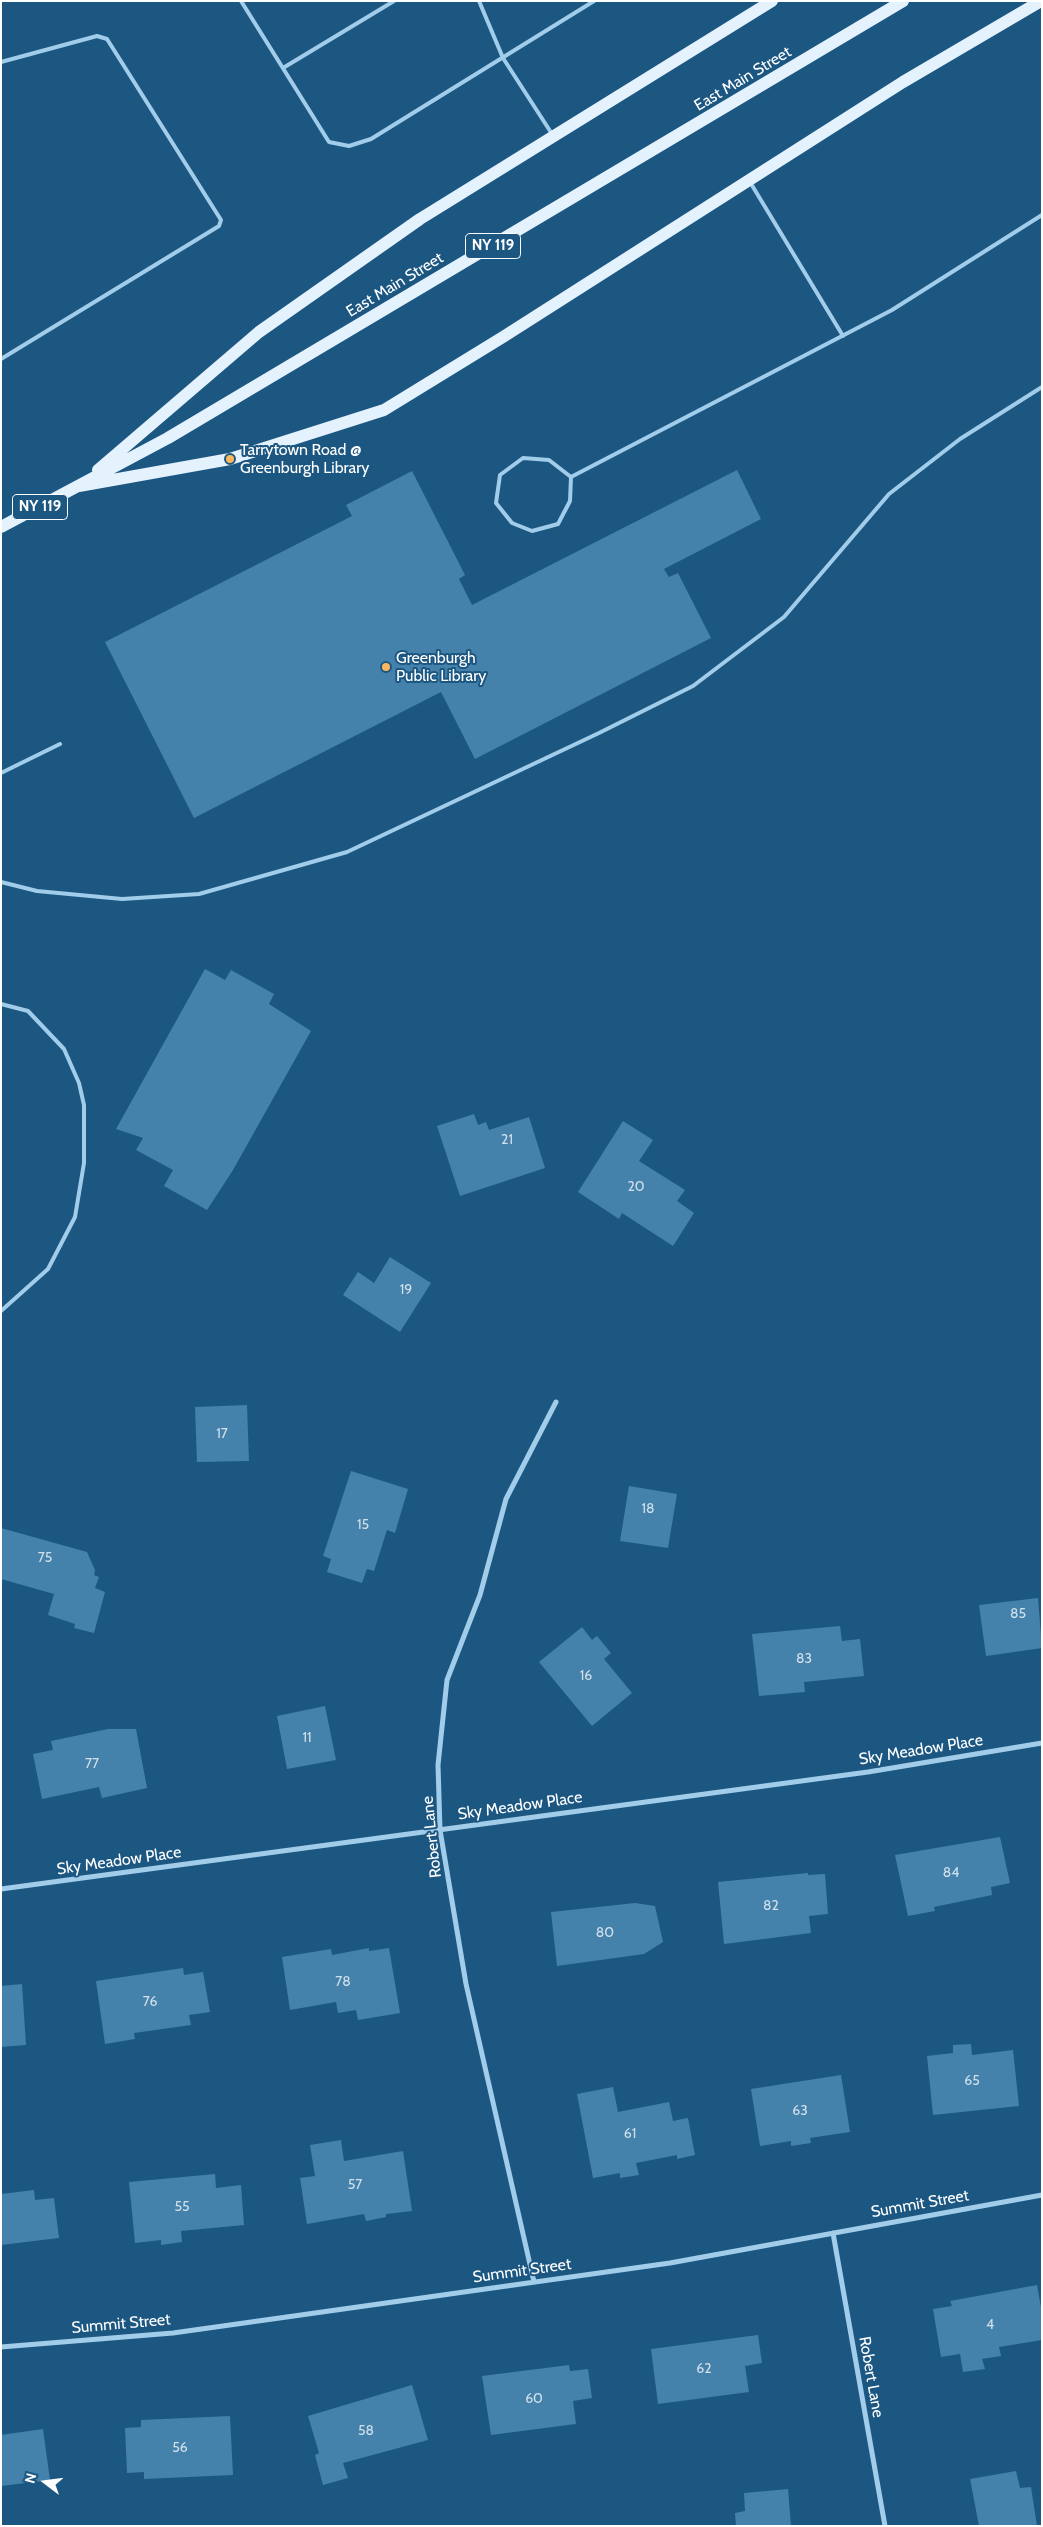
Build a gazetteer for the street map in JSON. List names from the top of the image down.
{
  "streets": {
    "main road": ["East Main Street", "NY 119"],
    "street": ["Sky Meadow Place", "Robert Lane", "Summit Street"]
  },
  "crossings": [
    ["Sky Meadow Place", "Robert Lane"],
    ["Robert Lane", "Summit Street"]
  ],
  "places": ["Tarrytown Road @ Greenburgh Library", "Greenburgh Public Library"],
  "house_numbers": [
    "21",
    "20",
    "19",
    "17",
    "18",
    "15",
    "75",
    "85",
    "83",
    "16",
    "11",
    "77",
    "84",
    "82",
    "80",
    "78",
    "76",
    "65",
    "63",
    "61",
    "57",
    "55",
    "4",
    "62",
    "60",
    "58",
    "56"
  ],
  "north": "left"
}
